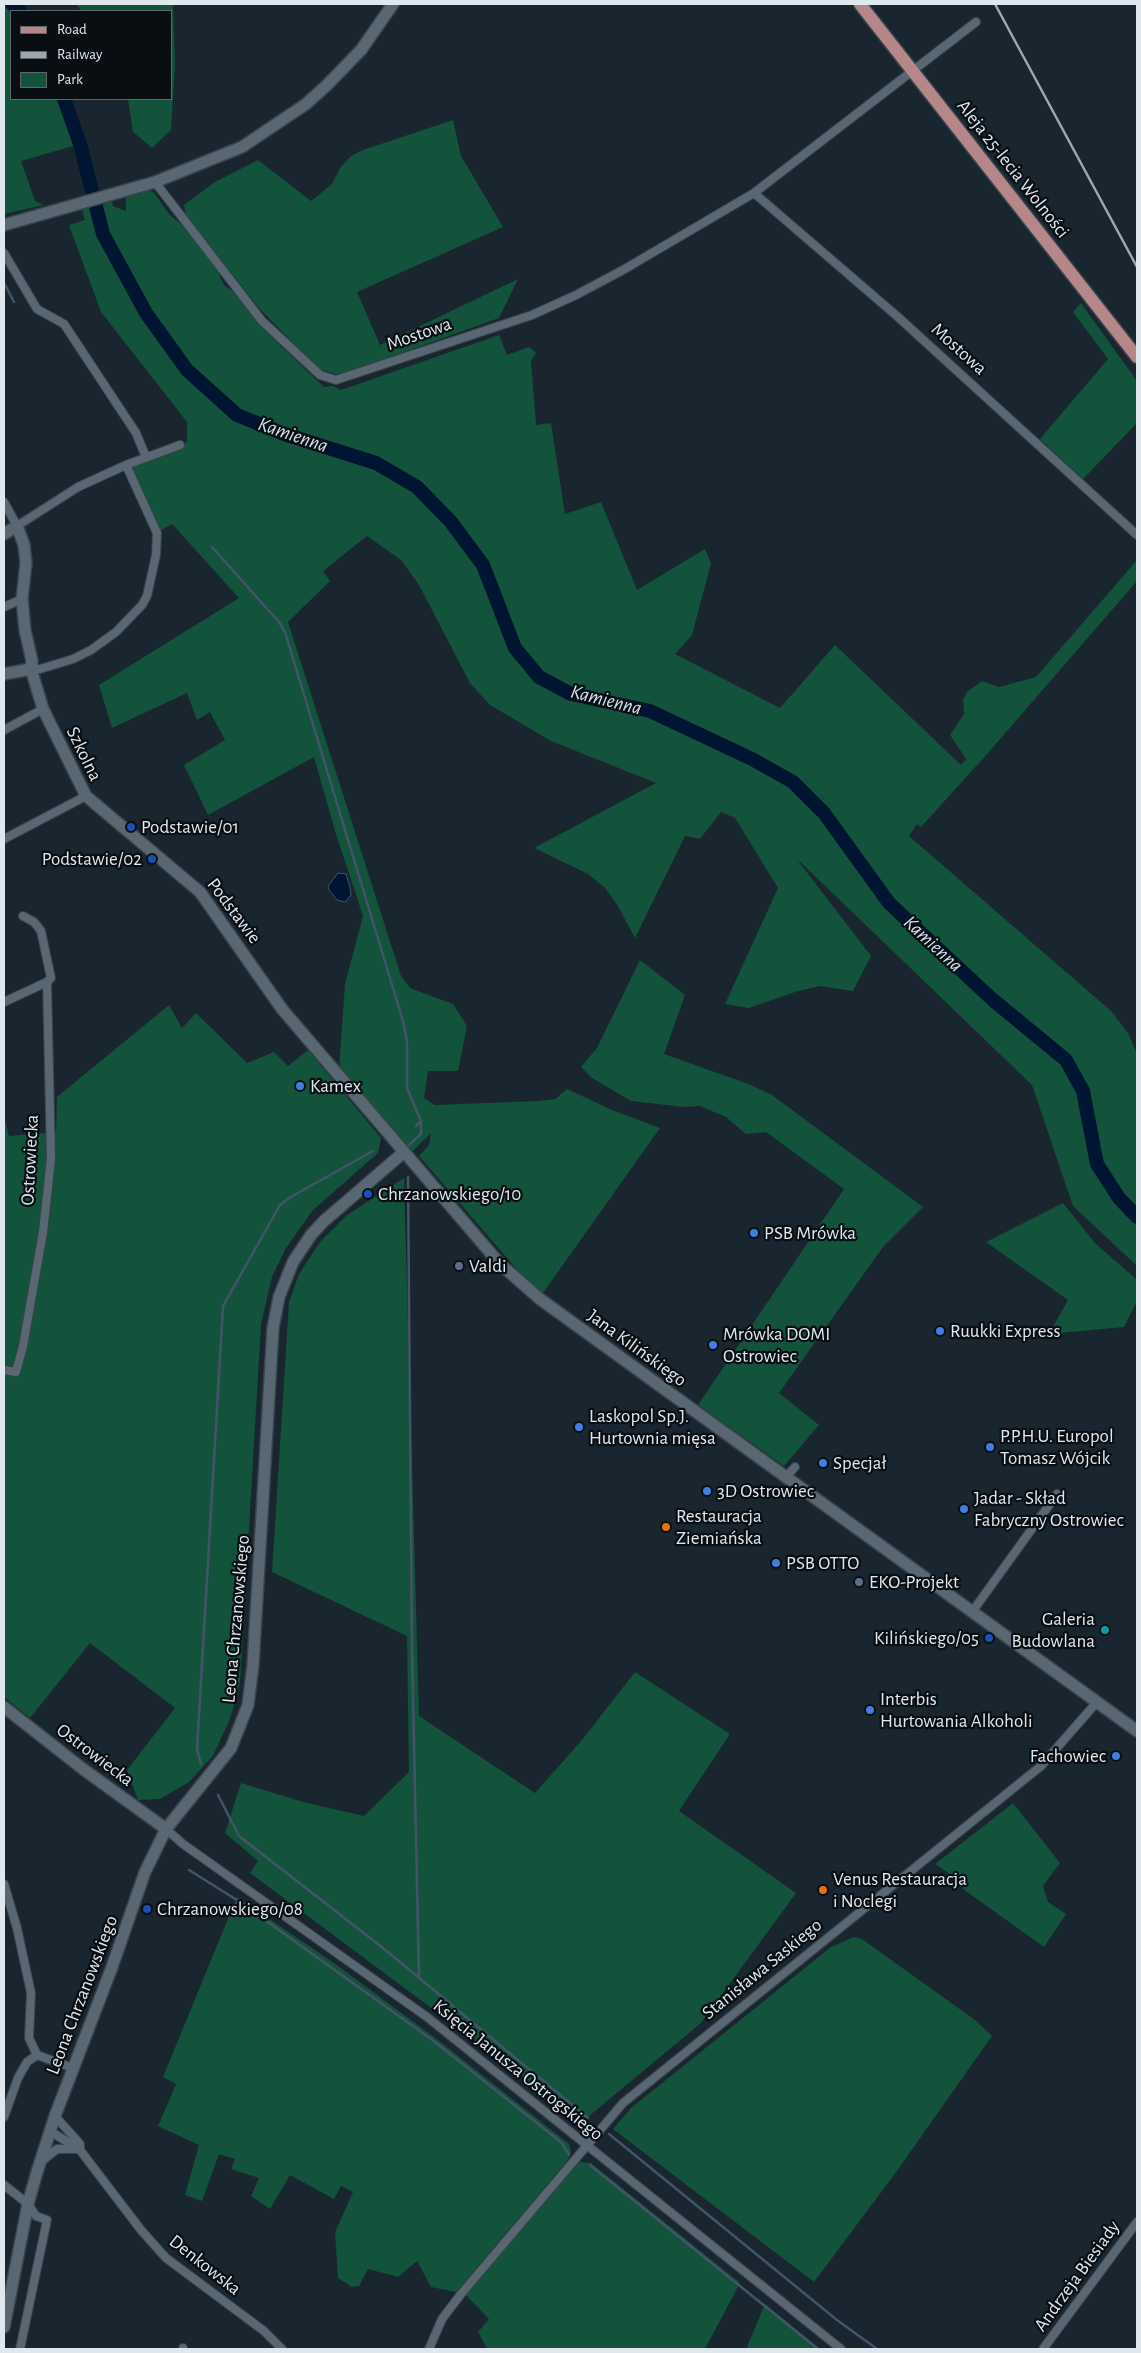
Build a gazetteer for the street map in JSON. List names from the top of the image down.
{
  "streets": {
    "main road": ["Aleja 25-lecia Wolności"],
    "street": [
      "Mostowa",
      "Szkolna",
      "Podstawie",
      "Ostrowiecka",
      "Jana Kilińskiego",
      "Leona Chrzanowskiego",
      "Stanisława Saskiego",
      "Księcia Janusza Ostrogskiego",
      "Denkowska",
      "Andrzeja Biesiady"
    ]
  },
  "crossings": [
    ["Aleja 25-lecia Wolności", "Mostowa"],
    ["Szkolna", "Podstawie"],
    ["Podstawie", "Jana Kilińskiego"],
    ["Ostrowiecka", "Leona Chrzanowskiego"],
    ["Ostrowiecka", "Księcia Janusza Ostrogskiego"],
    ["Jana Kilińskiego", "Leona Chrzanowskiego"],
    ["Jana Kilińskiego", "Stanisława Saskiego"],
    ["Leona Chrzanowskiego", "Księcia Janusza Ostrogskiego"],
    ["Leona Chrzanowskiego", "Denkowska"],
    ["Stanisława Saskiego", "Księcia Janusza Ostrogskiego"]
  ],
  "water": ["Kamienna"],
  "places": [
    "Podstawie/01",
    "Podstawie/02",
    "Kamex",
    "Chrzanowskiego/10",
    "PSB Mrówka",
    "Valdi",
    "Ruukki Express",
    "Mrówka DOMI Ostrowiec",
    "Laskopol Sp.J. Hurtownia mięsa",
    "P.P.H.U. Europol Tomasz Wójcik",
    "Specjał",
    "3D Ostrowiec",
    "Jadar - Skład Fabryczny Ostrowiec",
    "Restauracja Ziemiańska",
    "PSB OTTO",
    "EKO-Projekt",
    "Galeria Budowlana",
    "Kilińskiego/05",
    "Interbis Hurtowania Alkoholi",
    "Fachowiec",
    "Venus Restauracja i Noclegi",
    "Chrzanowskiego/08"
  ],
  "legend": ["Road", "Railway", "Park"]
}
